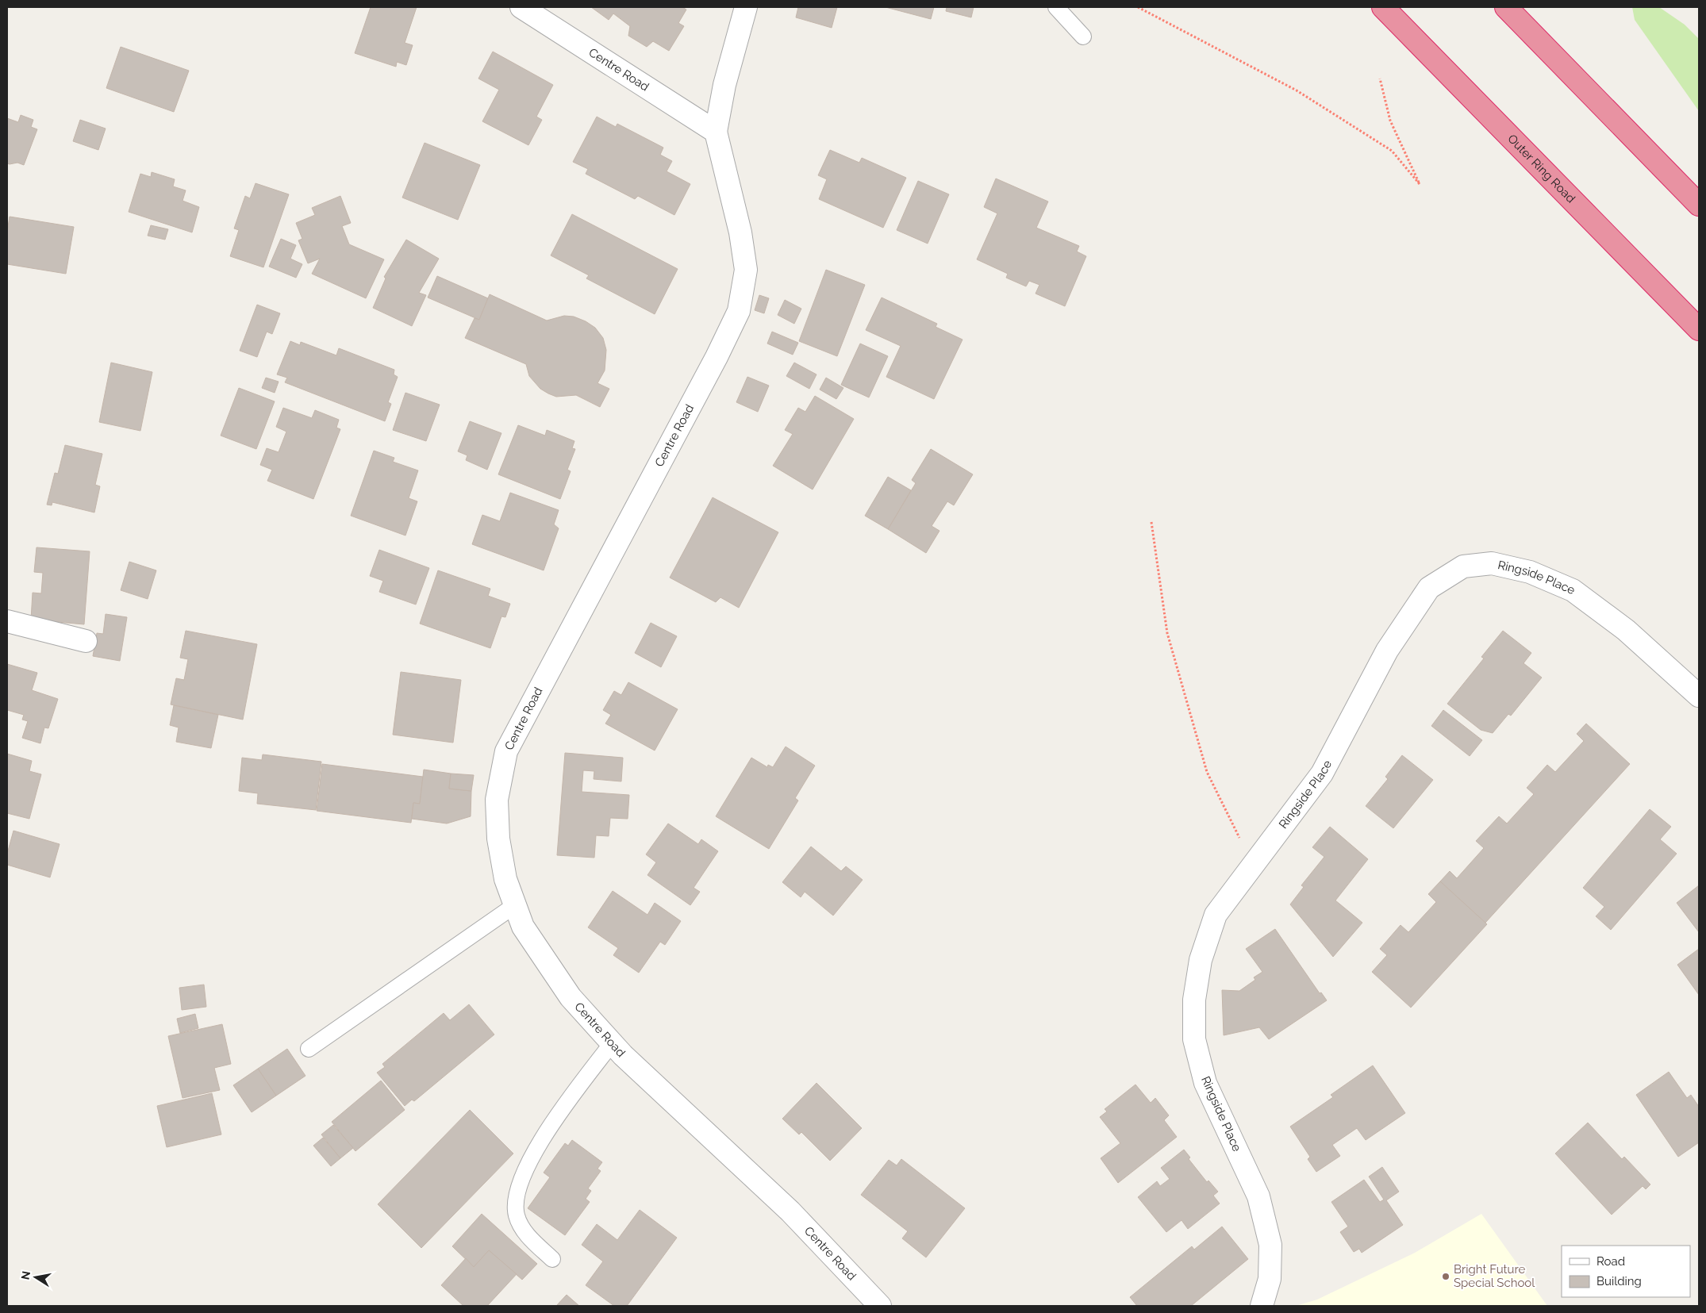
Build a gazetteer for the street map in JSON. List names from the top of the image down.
{
  "streets": {
    "highway": ["Outer Ring Road"],
    "street": ["Centre Road", "Ringside Place"]
  },
  "places": ["Bright Future Special School"],
  "legend": ["Road", "Building"],
  "north": "left"
}
